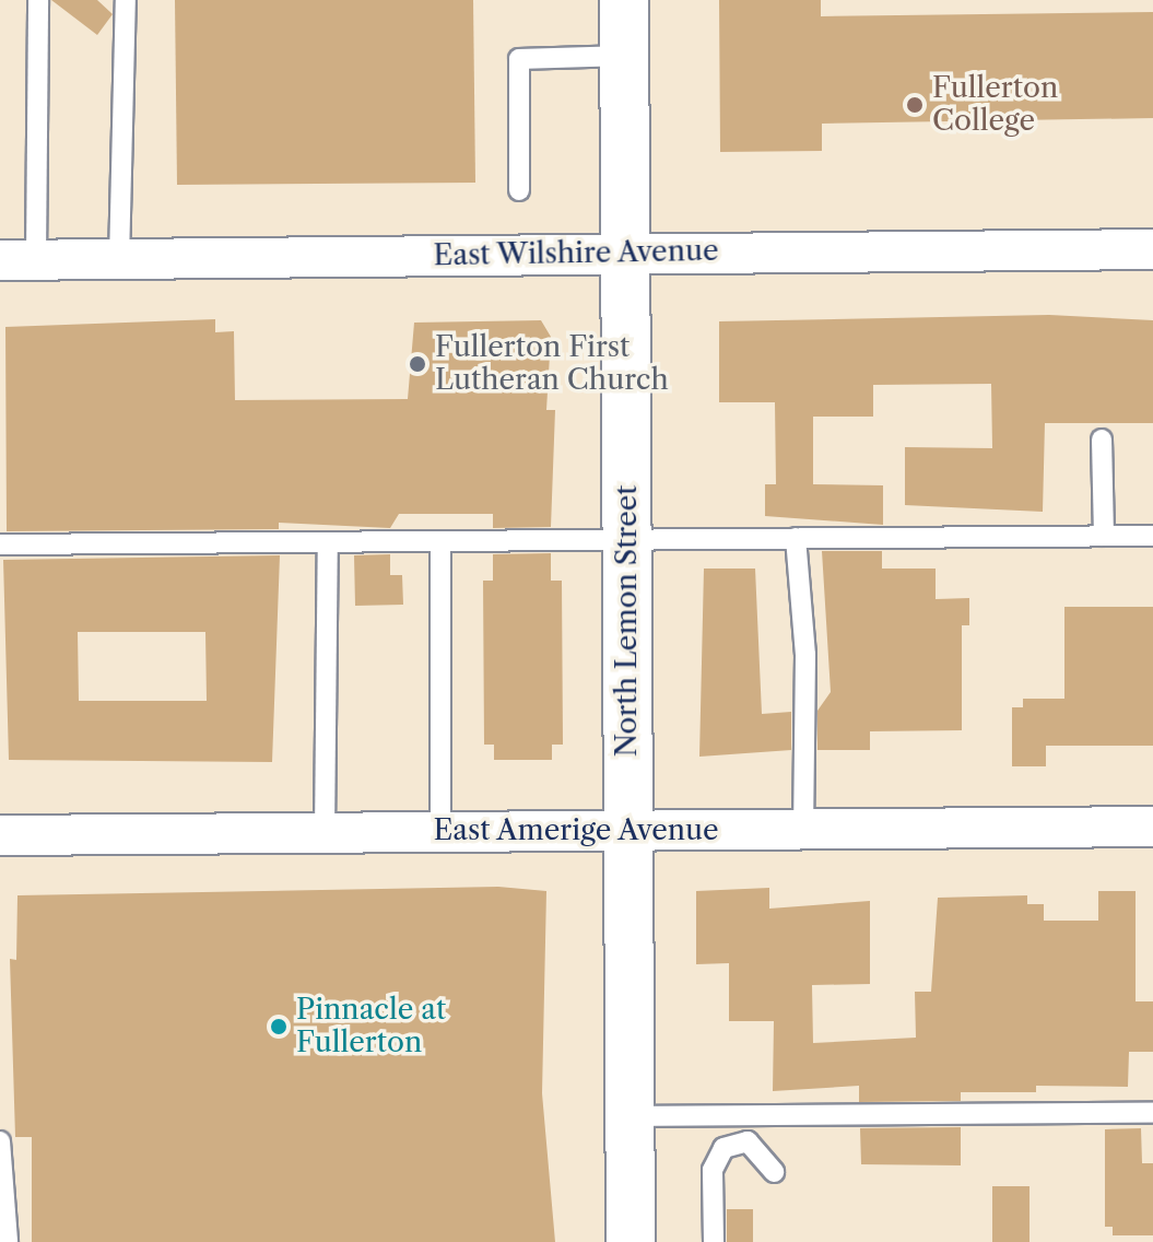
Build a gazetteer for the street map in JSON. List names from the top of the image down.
{
  "streets": {
    "street": ["East Wilshire Avenue", "North Lemon Street", "East Amerige Avenue"]
  },
  "crossings": [
    ["East Wilshire Avenue", "North Lemon Street"],
    ["North Lemon Street", "East Amerige Avenue"]
  ],
  "places": ["Fullerton College", "Fullerton First Lutheran Church", "Pinnacle at Fullerton"]
}
